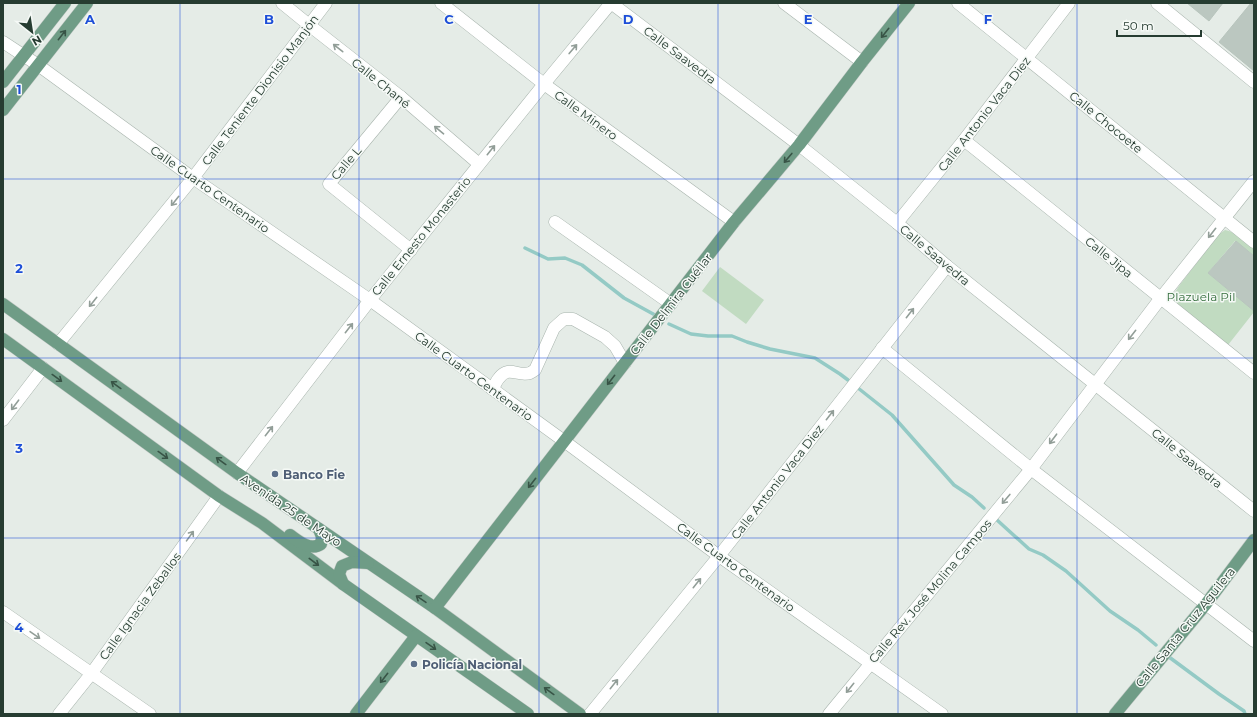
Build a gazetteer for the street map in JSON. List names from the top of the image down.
{
  "streets": {
    "main road": ["Calle Delmira Cuéllar", "Avenida 25 de Mayo", "Calle Santa Cruz Aguilera"],
    "street": [
      "Calle Saavedra",
      "Calle Chané",
      "Calle Teniente Dionisio Manjón",
      "Calle Antonio Vaca Diez",
      "Calle Minero",
      "Calle Chocoete",
      "Calle L",
      "Calle Cuarto Centenario",
      "Calle Ernesto Monasterio",
      "Calle Jipa",
      "Calle Rev. José Molina Campos",
      "Calle Ignacia Zeballos"
    ]
  },
  "crossings": [
    ["Calle Saavedra", "Calle Antonio Vaca Diez"],
    ["Calle Saavedra", "Calle Ernesto Monasterio"],
    ["Calle Saavedra", "Calle Delmira Cuéllar"],
    ["Calle Saavedra", "Calle Rev. José Molina Campos"],
    ["Calle Chané", "Calle Teniente Dionisio Manjón"],
    ["Calle Chané", "Calle L"],
    ["Calle Chané", "Calle Ernesto Monasterio"],
    ["Calle Teniente Dionisio Manjón", "Calle Cuarto Centenario"],
    ["Calle Teniente Dionisio Manjón", "Avenida 25 de Mayo"],
    ["Calle Antonio Vaca Diez", "Calle Chocoete"],
    ["Calle Antonio Vaca Diez", "Calle Cuarto Centenario"],
    ["Calle Antonio Vaca Diez", "Calle Jipa"],
    ["Calle Minero", "Calle Ernesto Monasterio"],
    ["Calle Minero", "Calle Delmira Cuéllar"],
    ["Calle Chocoete", "Calle Rev. José Molina Campos"],
    ["Calle L", "Calle Ernesto Monasterio"],
    ["Calle Cuarto Centenario", "Calle Ernesto Monasterio"],
    ["Calle Cuarto Centenario", "Calle Delmira Cuéllar"],
    ["Calle Cuarto Centenario", "Calle Rev. José Molina Campos"],
    ["Calle Ernesto Monasterio", "Avenida 25 de Mayo"],
    ["Calle Jipa", "Calle Rev. José Molina Campos"],
    ["Calle Delmira Cuéllar", "Avenida 25 de Mayo"]
  ],
  "one_way": [
    "Calle Chané",
    "Calle Teniente Dionisio Manjón",
    "Calle Antonio Vaca Diez",
    "Calle Ernesto Monasterio",
    "Calle Delmira Cuéllar",
    "Calle Rev. José Molina Campos",
    "Calle Ignacia Zeballos"
  ],
  "parks": ["Plazuela Pil"],
  "places": ["Banco Fie", "Policía Nacional"],
  "scale_bar": "50 m",
  "north": "bottom right",
  "grid": {
    "columns": [
      "A",
      "B",
      "C",
      "D",
      "E",
      "F"
    ],
    "rows": [
      "1",
      "2",
      "3",
      "4"
    ]
  }
}
